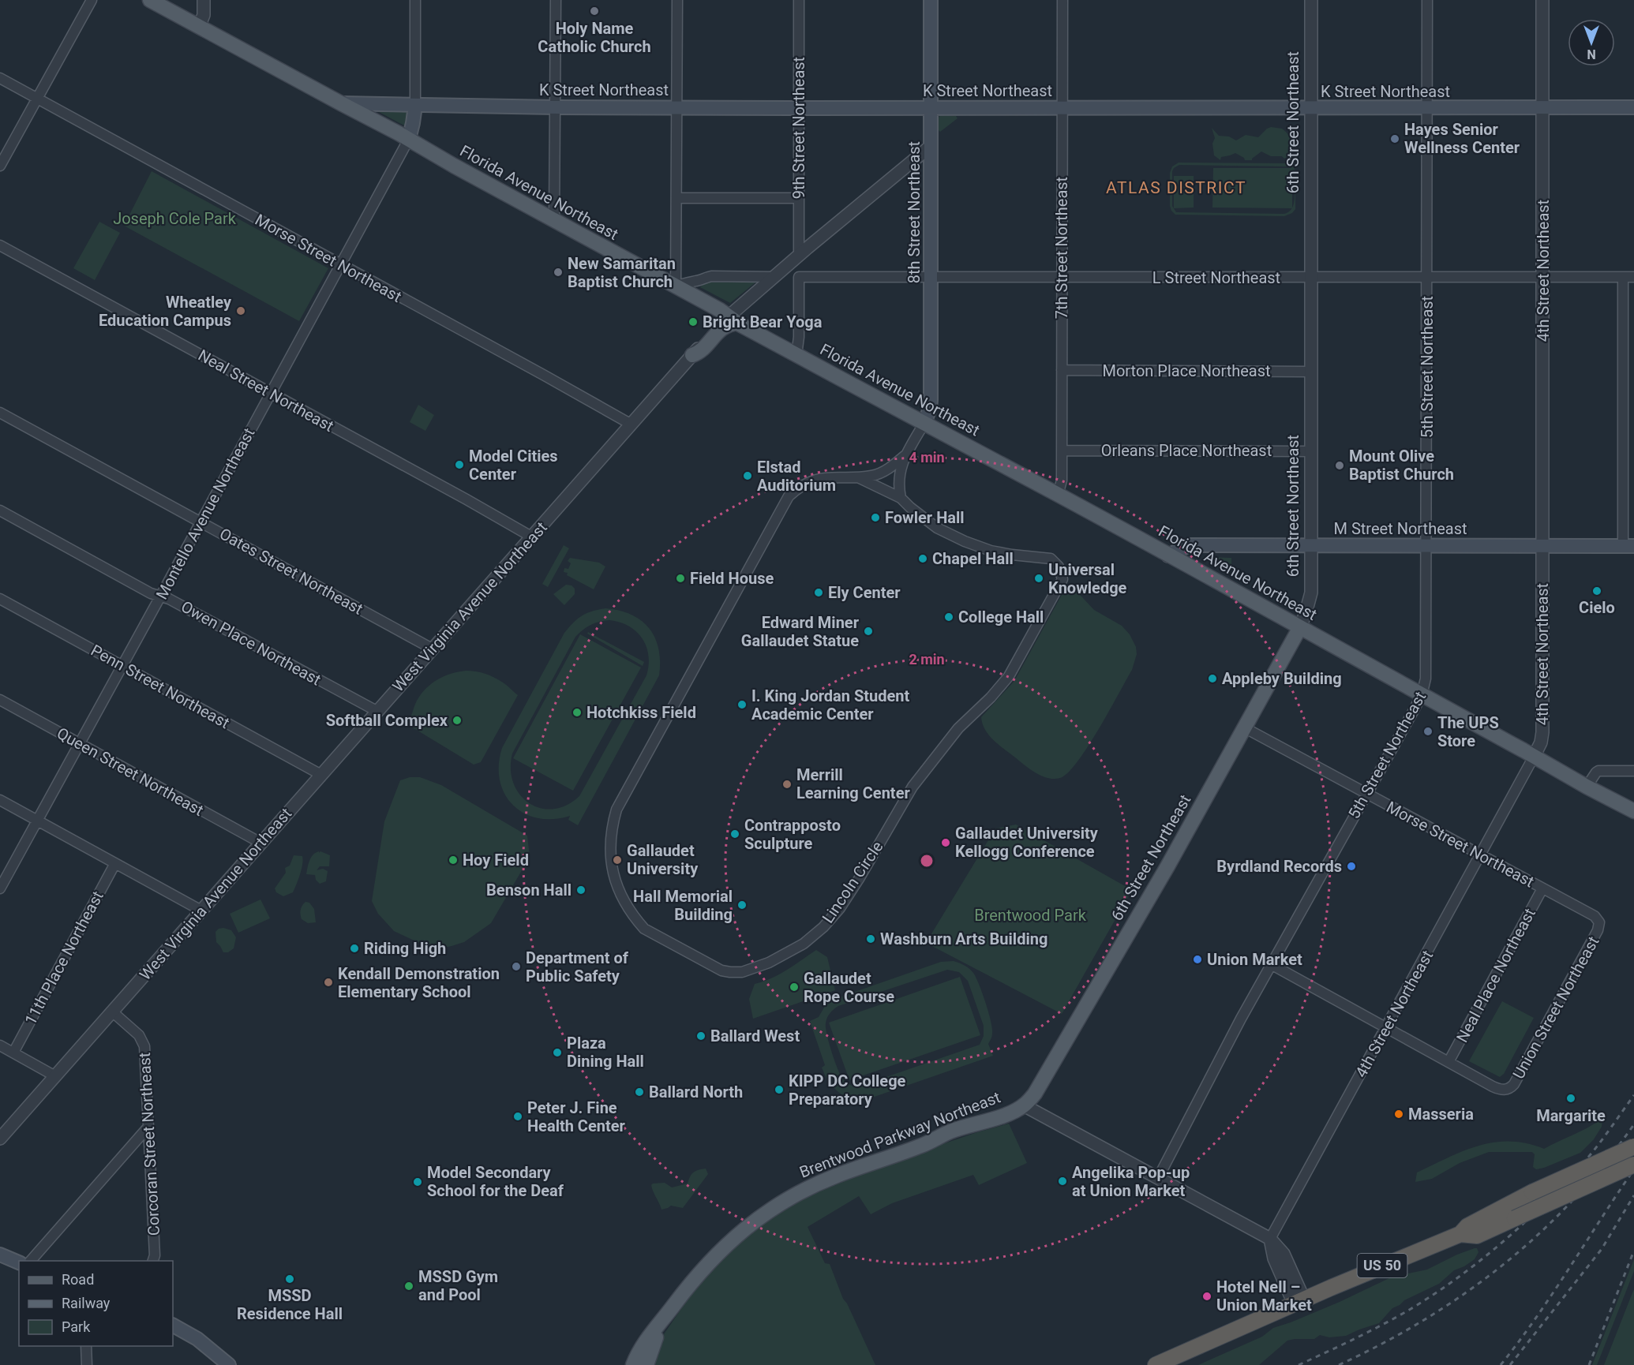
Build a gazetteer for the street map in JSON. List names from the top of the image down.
{
  "streets": {
    "highway": ["US 50"],
    "main road": [
      "K Street Northeast",
      "6th Street Northeast",
      "Florida Avenue Northeast",
      "8th Street Northeast",
      "M Street Northeast",
      "Brentwood Parkway Northeast"
    ],
    "street": [
      "9th Street Northeast",
      "7th Street Northeast",
      "Morse Street Northeast",
      "4th Street Northeast",
      "L Street Northeast",
      "5th Street Northeast",
      "Morton Place Northeast",
      "Neal Street Northeast",
      "Orleans Place Northeast",
      "Montello Avenue Northeast",
      "Oates Street Northeast",
      "West Virginia Avenue Northeast",
      "Owen Place Northeast",
      "Penn Street Northeast",
      "Queen Street Northeast",
      "Lincoln Circle",
      "11th Place Northeast",
      "Neal Place Northeast",
      "Union Street Northeast",
      "Corcoran Street Northeast"
    ]
  },
  "crossings": [
    ["K Street Northeast", "6th Street Northeast"],
    ["K Street Northeast", "9th Street Northeast"],
    ["K Street Northeast", "Florida Avenue Northeast"],
    ["K Street Northeast", "8th Street Northeast"],
    ["K Street Northeast", "7th Street Northeast"],
    ["K Street Northeast", "4th Street Northeast"],
    ["K Street Northeast", "5th Street Northeast"],
    ["6th Street Northeast", "Florida Avenue Northeast"],
    ["6th Street Northeast", "Morse Street Northeast"],
    ["6th Street Northeast", "L Street Northeast"],
    ["6th Street Northeast", "Morton Place Northeast"],
    ["6th Street Northeast", "Orleans Place Northeast"],
    ["6th Street Northeast", "M Street Northeast"],
    ["6th Street Northeast", "Brentwood Parkway Northeast"],
    ["Florida Avenue Northeast", "8th Street Northeast"],
    ["Florida Avenue Northeast", "7th Street Northeast"],
    ["Florida Avenue Northeast", "4th Street Northeast"],
    ["Florida Avenue Northeast", "L Street Northeast"],
    ["Florida Avenue Northeast", "5th Street Northeast"],
    ["Florida Avenue Northeast", "Montello Avenue Northeast"],
    ["Florida Avenue Northeast", "M Street Northeast"],
    ["Florida Avenue Northeast", "Lincoln Circle"],
    ["8th Street Northeast", "L Street Northeast"],
    ["8th Street Northeast", "Lincoln Circle"],
    ["7th Street Northeast", "L Street Northeast"],
    ["7th Street Northeast", "Morton Place Northeast"],
    ["7th Street Northeast", "Orleans Place Northeast"],
    ["Morse Street Northeast", "4th Street Northeast"],
    ["Morse Street Northeast", "5th Street Northeast"],
    ["Morse Street Northeast", "Montello Avenue Northeast"],
    ["Morse Street Northeast", "West Virginia Avenue Northeast"],
    ["Morse Street Northeast", "Neal Place Northeast"],
    ["Morse Street Northeast", "Union Street Northeast"],
    ["4th Street Northeast", "L Street Northeast"],
    ["4th Street Northeast", "M Street Northeast"],
    ["L Street Northeast", "5th Street Northeast"],
    ["5th Street Northeast", "M Street Northeast"],
    ["Neal Street Northeast", "Montello Avenue Northeast"],
    ["Neal Street Northeast", "West Virginia Avenue Northeast"],
    ["Montello Avenue Northeast", "Oates Street Northeast"],
    ["Montello Avenue Northeast", "Owen Place Northeast"],
    ["Montello Avenue Northeast", "Penn Street Northeast"],
    ["Montello Avenue Northeast", "Queen Street Northeast"],
    ["Oates Street Northeast", "West Virginia Avenue Northeast"],
    ["West Virginia Avenue Northeast", "Owen Place Northeast"],
    ["West Virginia Avenue Northeast", "Penn Street Northeast"],
    ["West Virginia Avenue Northeast", "Queen Street Northeast"],
    ["West Virginia Avenue Northeast", "Corcoran Street Northeast"],
    ["Neal Place Northeast", "Union Street Northeast"]
  ],
  "districts": ["ATLAS DISTRICT"],
  "parks": ["Joseph Cole Park", "Brentwood Park"],
  "places": [
    "Holy Name Catholic Church",
    "Hayes Senior Wellness Center",
    "New Samaritan Baptist Church",
    "Wheatley Education Campus",
    "Bright Bear Yoga",
    "Model Cities Center",
    "Mount Olive Baptist Church",
    "Elstad Auditorium",
    "Fowler Hall",
    "Chapel Hall",
    "Field House",
    "Universal Knowledge",
    "Cielo",
    "Ely Center",
    "College Hall",
    "Edward Miner Gallaudet Statue",
    "Appleby Building",
    "I. King Jordan Student Academic Center",
    "Hotchkiss Field",
    "Softball Complex",
    "The UPS Store",
    "Merrill Learning Center",
    "Contrapposto Sculpture",
    "Gallaudet University Kellogg Conference",
    "Hoy Field",
    "Gallaudet University",
    "Byrdland Records",
    "Benson Hall",
    "Hall Memorial Building",
    "Washburn Arts Building",
    "Riding High",
    "Union Market",
    "Department of Public Safety",
    "Kendall Demonstration Elementary School",
    "Gallaudet Rope Course",
    "Ballard West",
    "Plaza Dining Hall",
    "KIPP DC College Preparatory",
    "Ballard North",
    "Margarite",
    "Masseria",
    "Peter J. Fine Health Center",
    "Angelika Pop-up at Union Market",
    "Model Secondary School for the Deaf",
    "MSSD Residence Hall",
    "MSSD Gym and Pool",
    "Hotel Nell – Union Market"
  ],
  "legend": ["Road", "Railway", "Park"],
  "north": "bottom",
  "rings": ["4 min", "2 min"]
}
